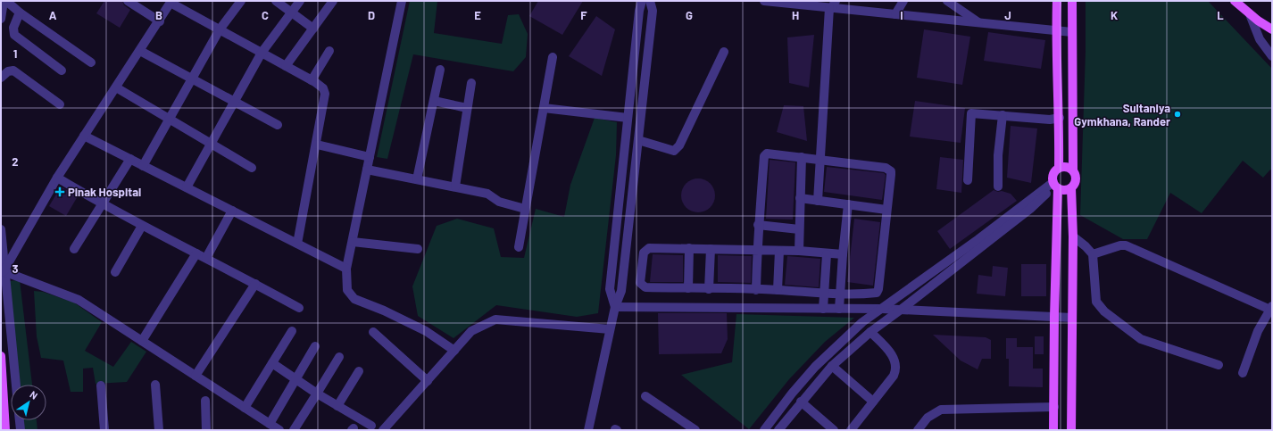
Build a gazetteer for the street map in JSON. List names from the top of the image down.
{
  "places": {
    "other": ["Sultaniya Gymkhana, Rander"],
    "health": ["Pinak Hospital"]
  },
  "north": "top right",
  "grid": {
    "columns": [
      "A",
      "B",
      "C",
      "D",
      "E",
      "F",
      "G",
      "H",
      "I",
      "J",
      "K",
      "L"
    ],
    "rows": ["1", "2", "3"]
  }
}
